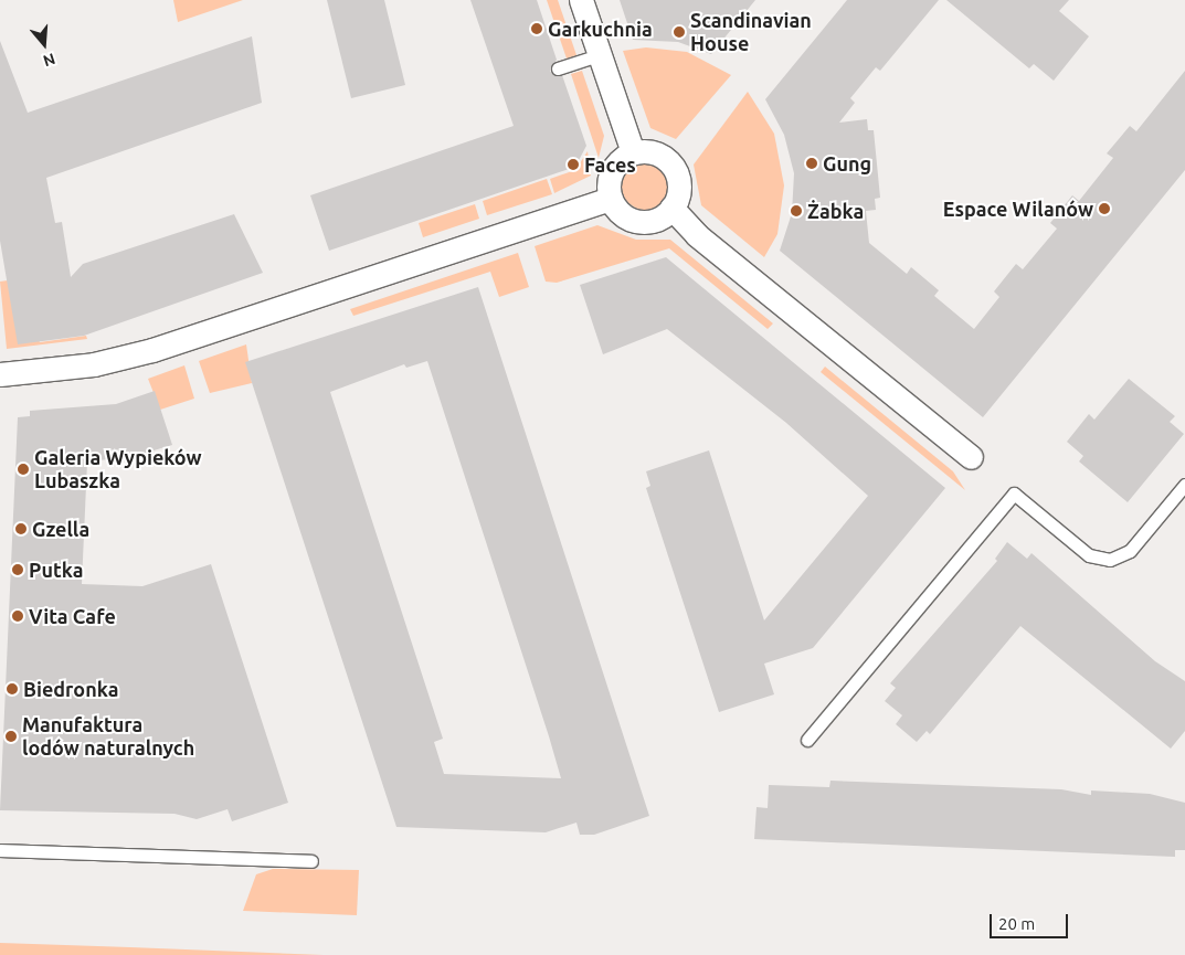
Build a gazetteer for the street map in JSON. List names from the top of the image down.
{
  "places": [
    "Garkuchnia",
    "Scandinavian House",
    "Gung",
    "Faces",
    "Espace Wilanów",
    "Żabka",
    "Galeria Wypieków Lubaszka",
    "Gzella",
    "Putka",
    "Vita Cafe",
    "Biedronka",
    "Manufaktura lodów naturalnych"
  ],
  "scale_bar": "20 m",
  "north": "bottom"
}
